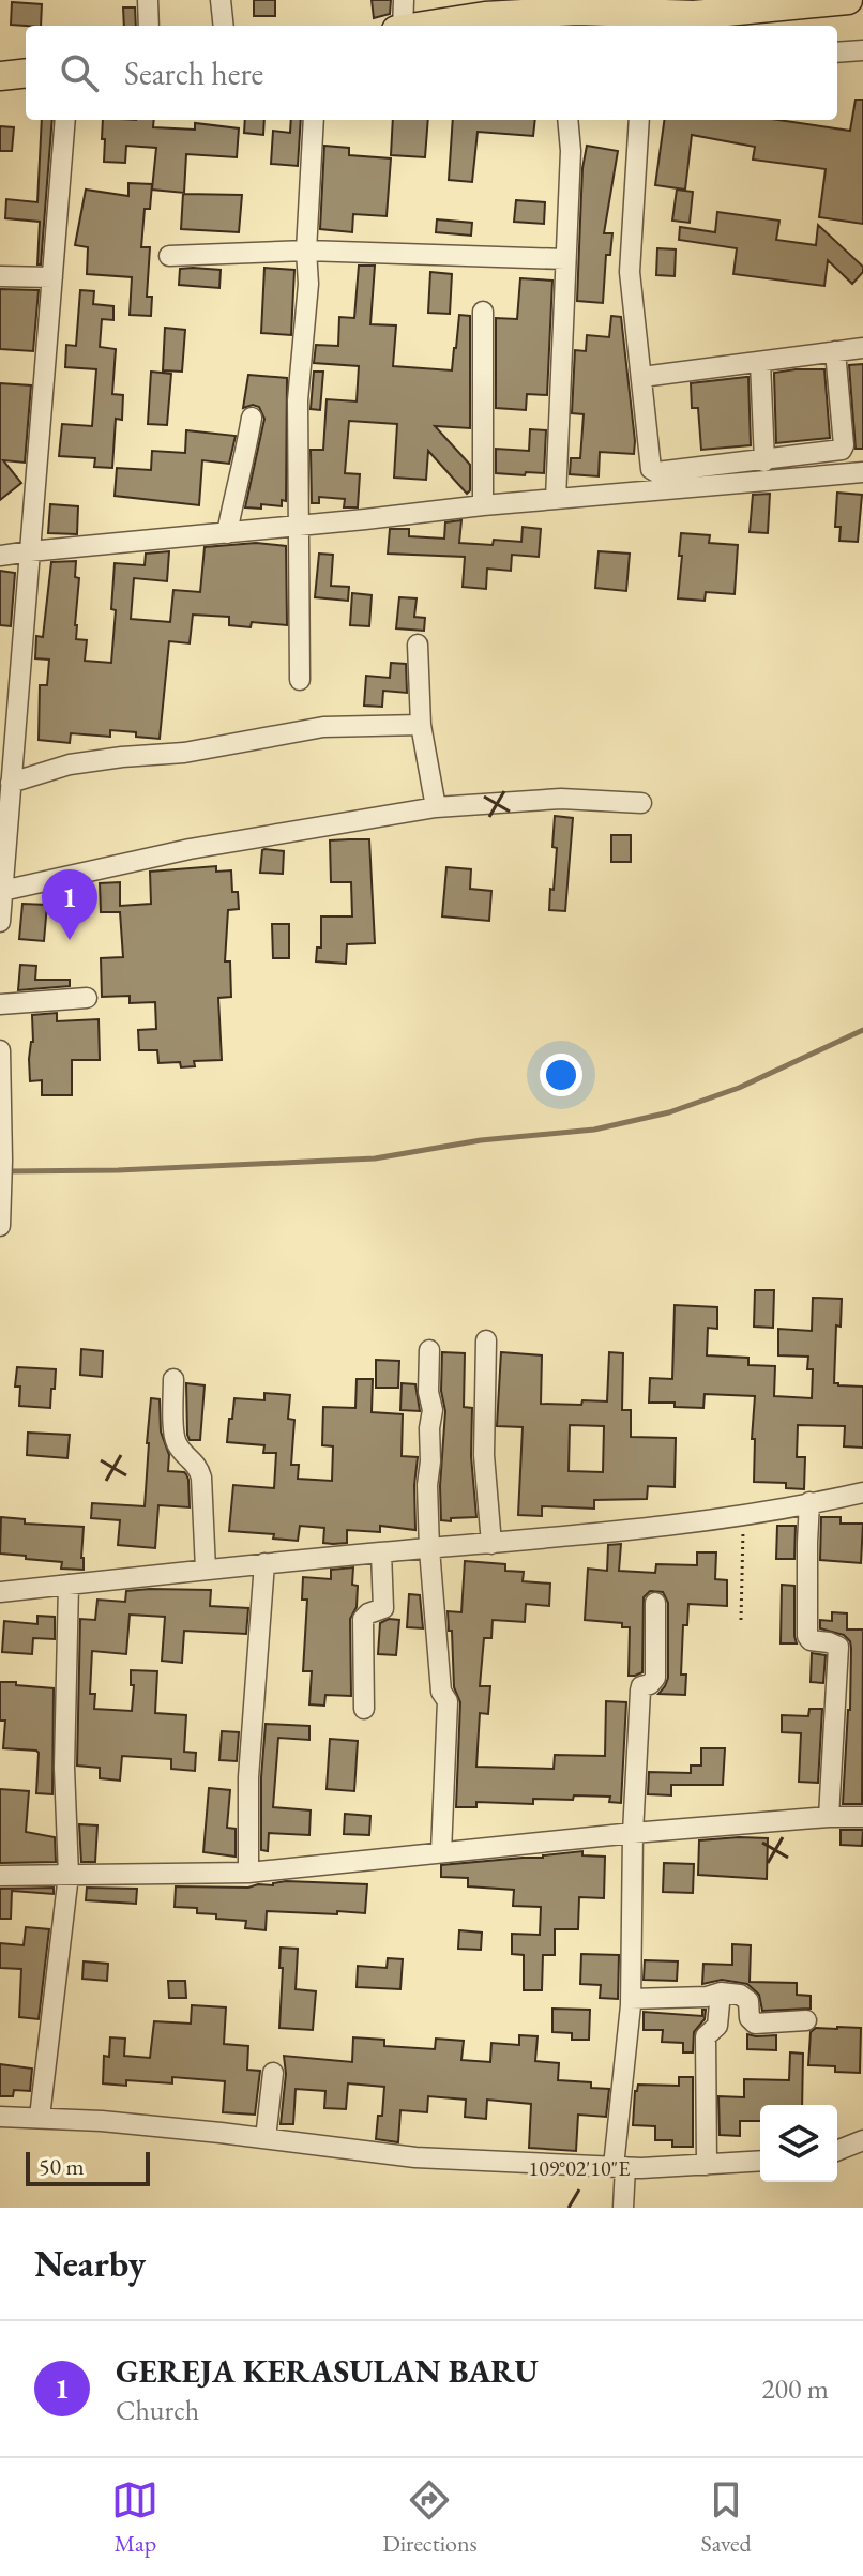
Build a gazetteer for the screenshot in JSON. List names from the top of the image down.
{
  "scale_bar": "50 m",
  "page": {
    "search": "Search here",
    "pins": "1",
    "scale": "50 m",
    "heading": "Nearby",
    "list": [
      {
        "mark": "1",
        "name": "GEREJA KERASULAN BARU",
        "note": "Church",
        "value": "200 m"
      }
    ],
    "nav": ["Map", "Directions", "Saved"]
  },
  "coordinates": ["109°02'10\"E"]
}
